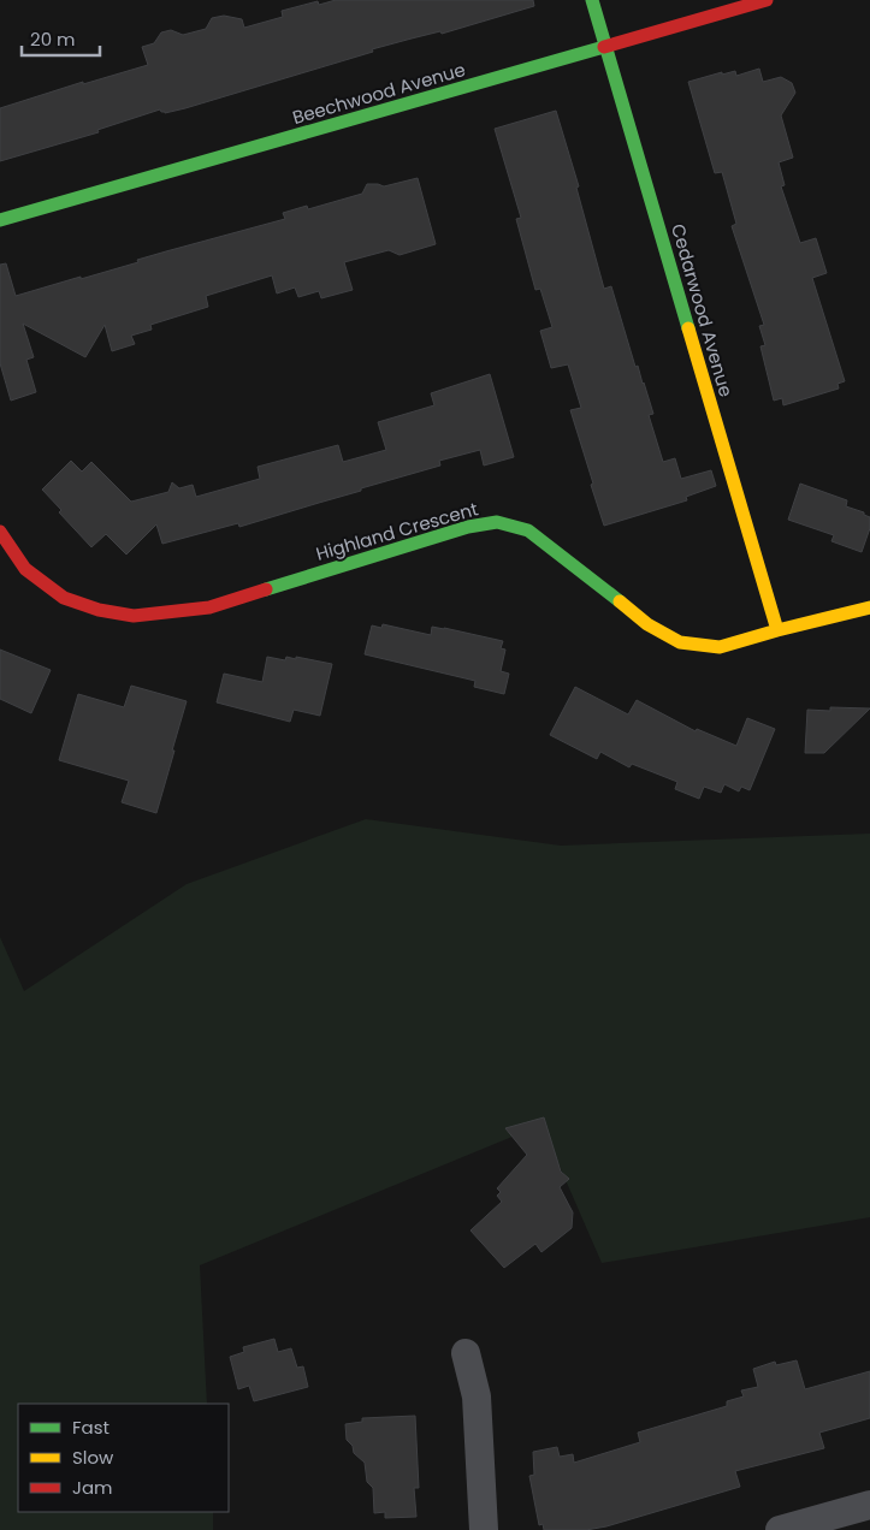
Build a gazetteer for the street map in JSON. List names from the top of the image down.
{
  "streets": {
    "street": ["Beechwood Avenue", "Cedarwood Avenue", "Highland Crescent"]
  },
  "crossings": [
    ["Beechwood Avenue", "Cedarwood Avenue"],
    ["Cedarwood Avenue", "Highland Crescent"]
  ],
  "legend": ["Fast", "Slow", "Jam"],
  "scale_bar": "20 m"
}
